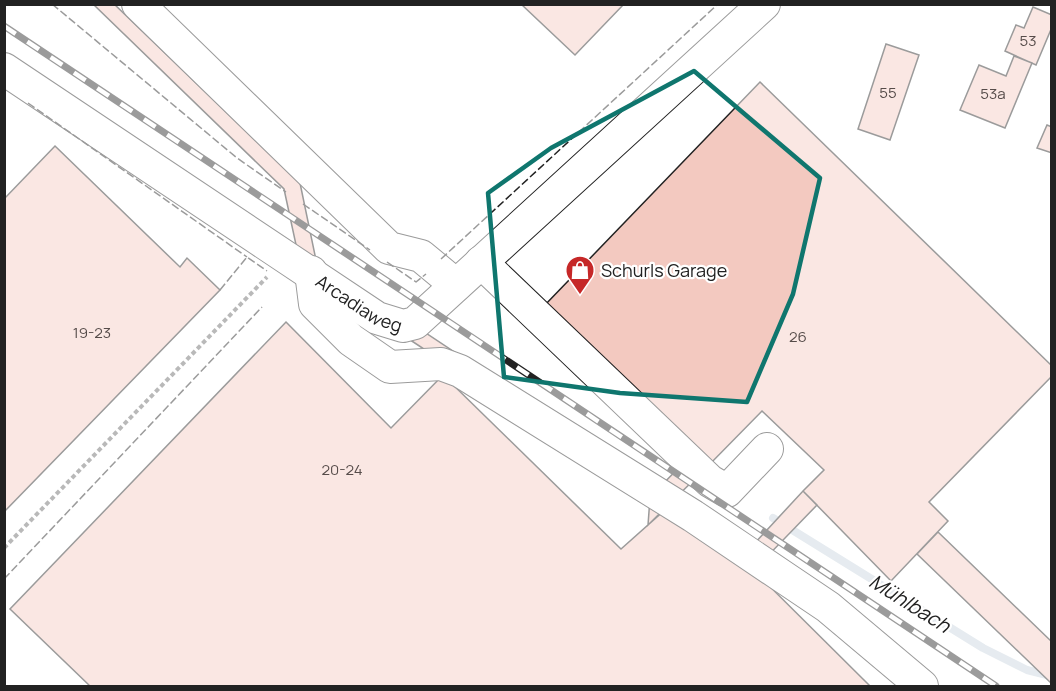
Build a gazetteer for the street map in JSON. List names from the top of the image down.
{
  "streets": {
    "street": ["Arcadiaweg"]
  },
  "water": ["Mühlbach"],
  "places": {
    "shop": ["Schurls Garage"]
  },
  "house_numbers": [
    "53",
    "55",
    "53a",
    "19-23",
    "26",
    "20-24"
  ]
}
